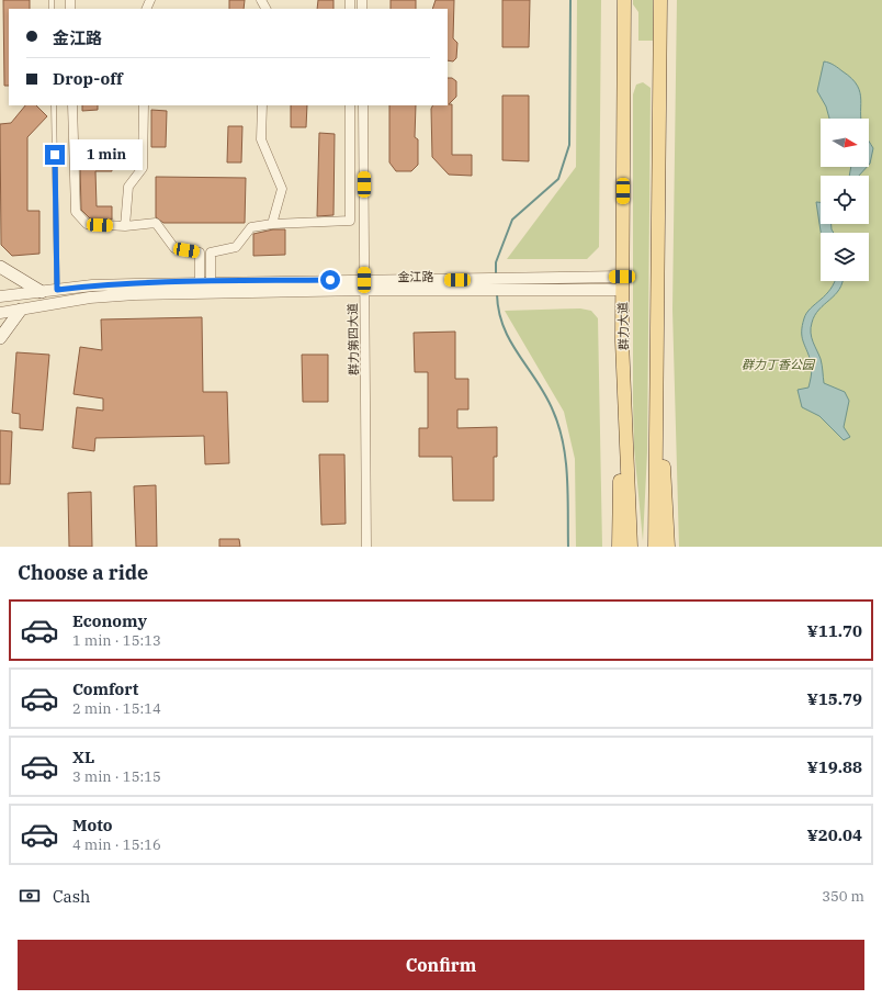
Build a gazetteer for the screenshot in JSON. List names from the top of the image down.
{
  "streets": {
    "main road": ["群力大道"],
    "street": ["金江路", "群力第四大道"]
  },
  "crossings": [
    ["金江路", "群力大道"],
    ["金江路", "群力第四大道"]
  ],
  "parks": ["群力丁香公园"],
  "north": "right",
  "page": {
    "banner": ["金江路", "Drop-off"],
    "bubble": "1 min",
    "heading": "Choose a ride",
    "list": [
      {
        "name": "Economy",
        "note": "1 min · 15:13",
        "value": "¥11.70"
      },
      {
        "name": "Comfort",
        "note": "2 min · 15:14",
        "value": "¥15.79"
      },
      {
        "name": "XL",
        "note": "3 min · 15:15",
        "value": "¥19.88"
      },
      {
        "name": "Moto",
        "note": "4 min · 15:16",
        "value": "¥20.04"
      }
    ],
    "pay": ["Cash", "350 m"],
    "buttons": "Confirm"
  }
}
